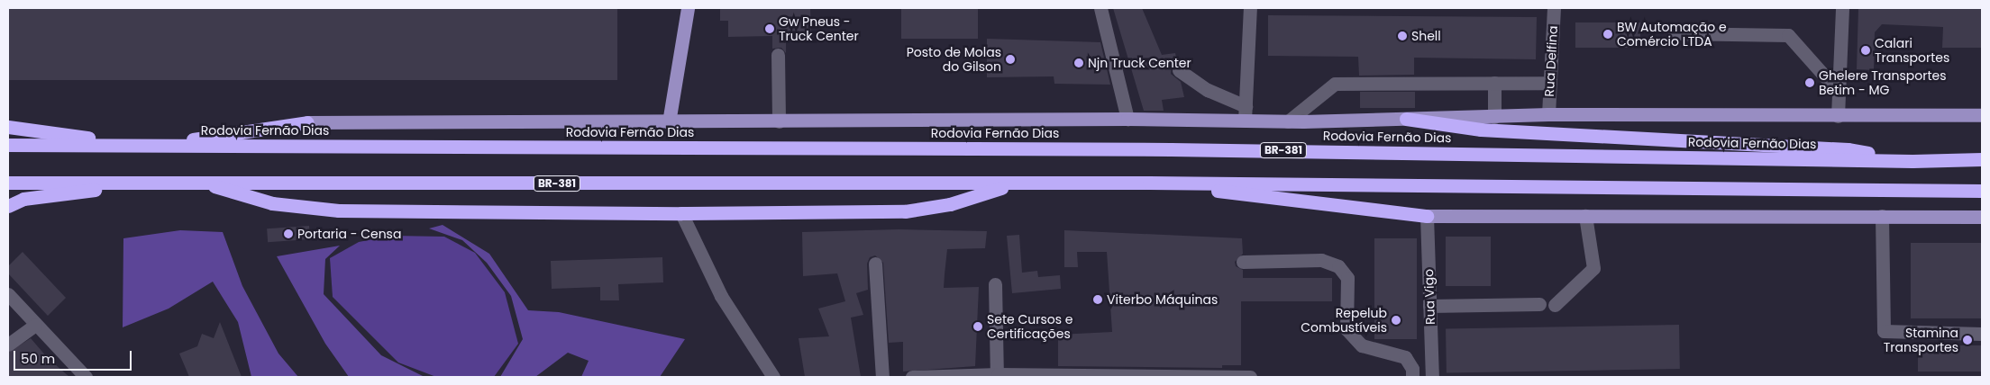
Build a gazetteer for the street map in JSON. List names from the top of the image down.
{
  "streets": {
    "highway": ["Rodovia Fernão Dias", "BR-381"],
    "street": ["Rua Delfina", "Rua Vigo"]
  },
  "crossings": [
    ["Rua Delfina", "Rodovia Fernão Dias"],
    ["Rodovia Fernão Dias", "BR-381"],
    ["BR-381", "Rua Vigo"]
  ],
  "places": [
    "Gw Pneus - Truck Center",
    "BW Automação e Comércio LTDA",
    "Shell",
    "Calari Transportes",
    "Posto de Molas do Gilson",
    "Njn Truck Center",
    "Ghelere Transportes Betim - MG",
    "Portaria - Censa",
    "Viterbo Máquinas",
    "Repelub Combustíveis",
    "Sete Cursos e Certificações",
    "Stamina Transportes"
  ],
  "scale_bar": "50 m"
}
